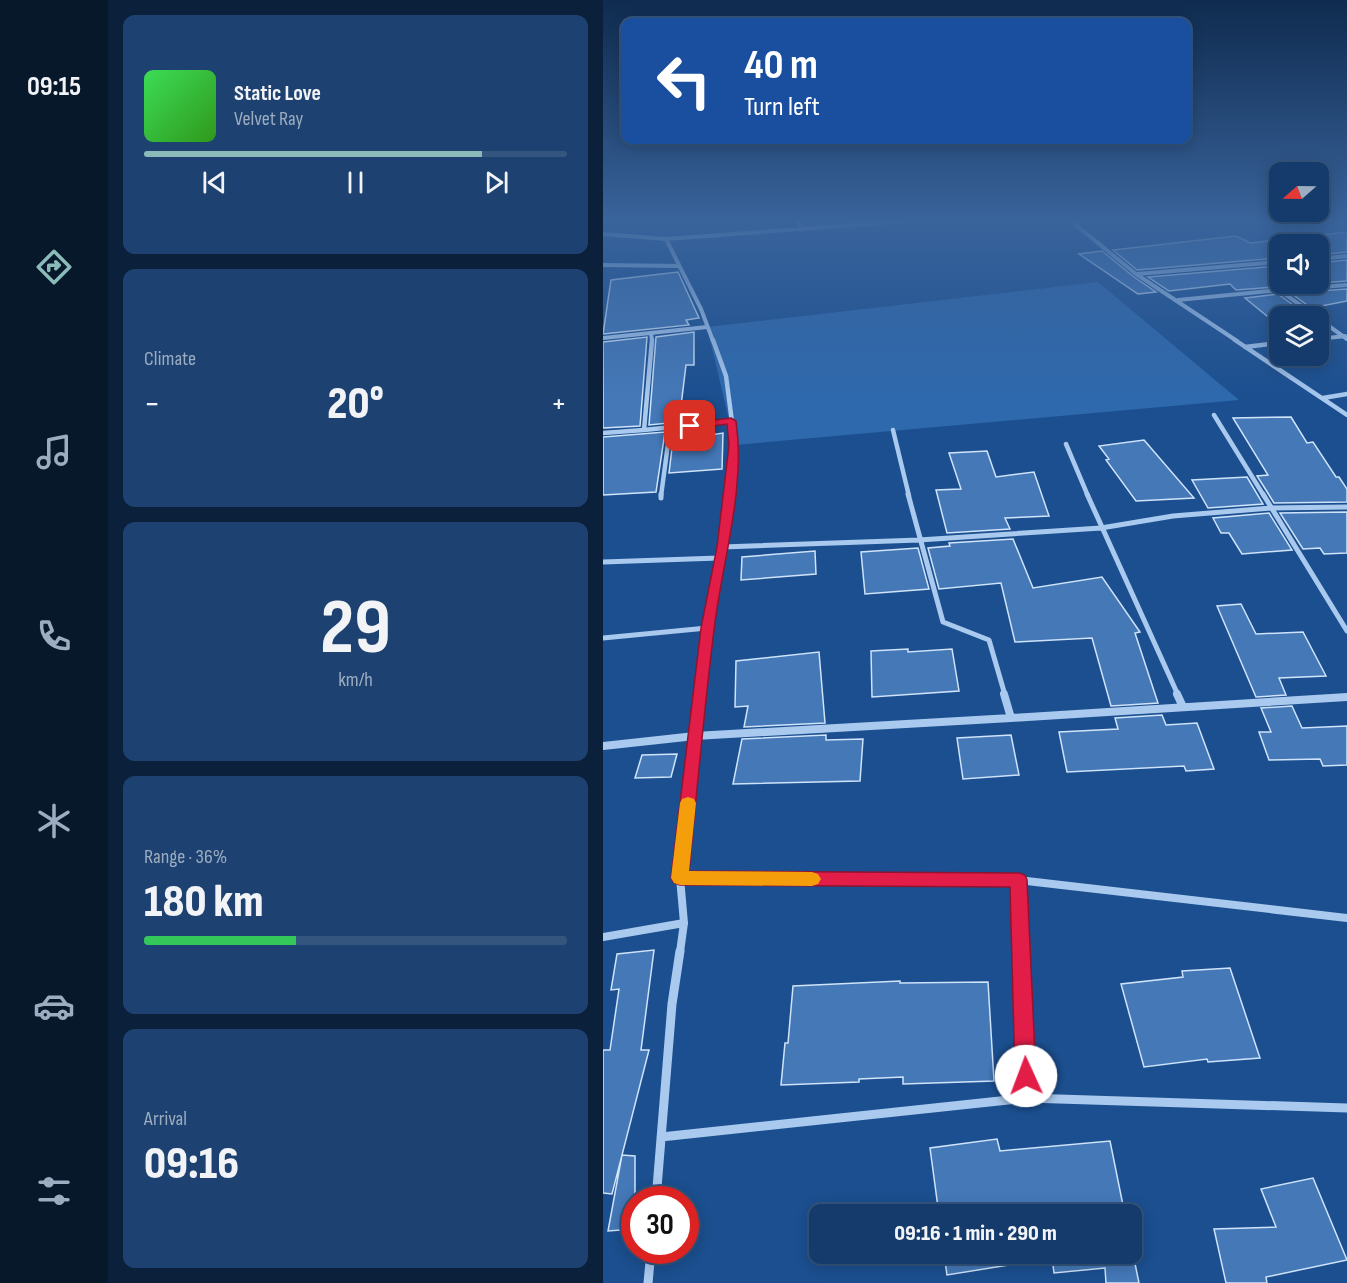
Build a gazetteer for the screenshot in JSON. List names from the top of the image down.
{
  "north": "left",
  "page": {
    "tabs": "09:15",
    "turn": ["40 m", "Turn left"],
    "song": ["Static Love", "Velvet Ray"],
    "tile": [
      "Climate",
      ["29", "km/h"],
      ["Range · 36%", "180 km"],
      ["Arrival", "09:16"]
    ],
    "heat": ["−", "20°", "+"],
    "limit": "30",
    "trip": "09:16 · 1 min · 290 m"
  }
}
